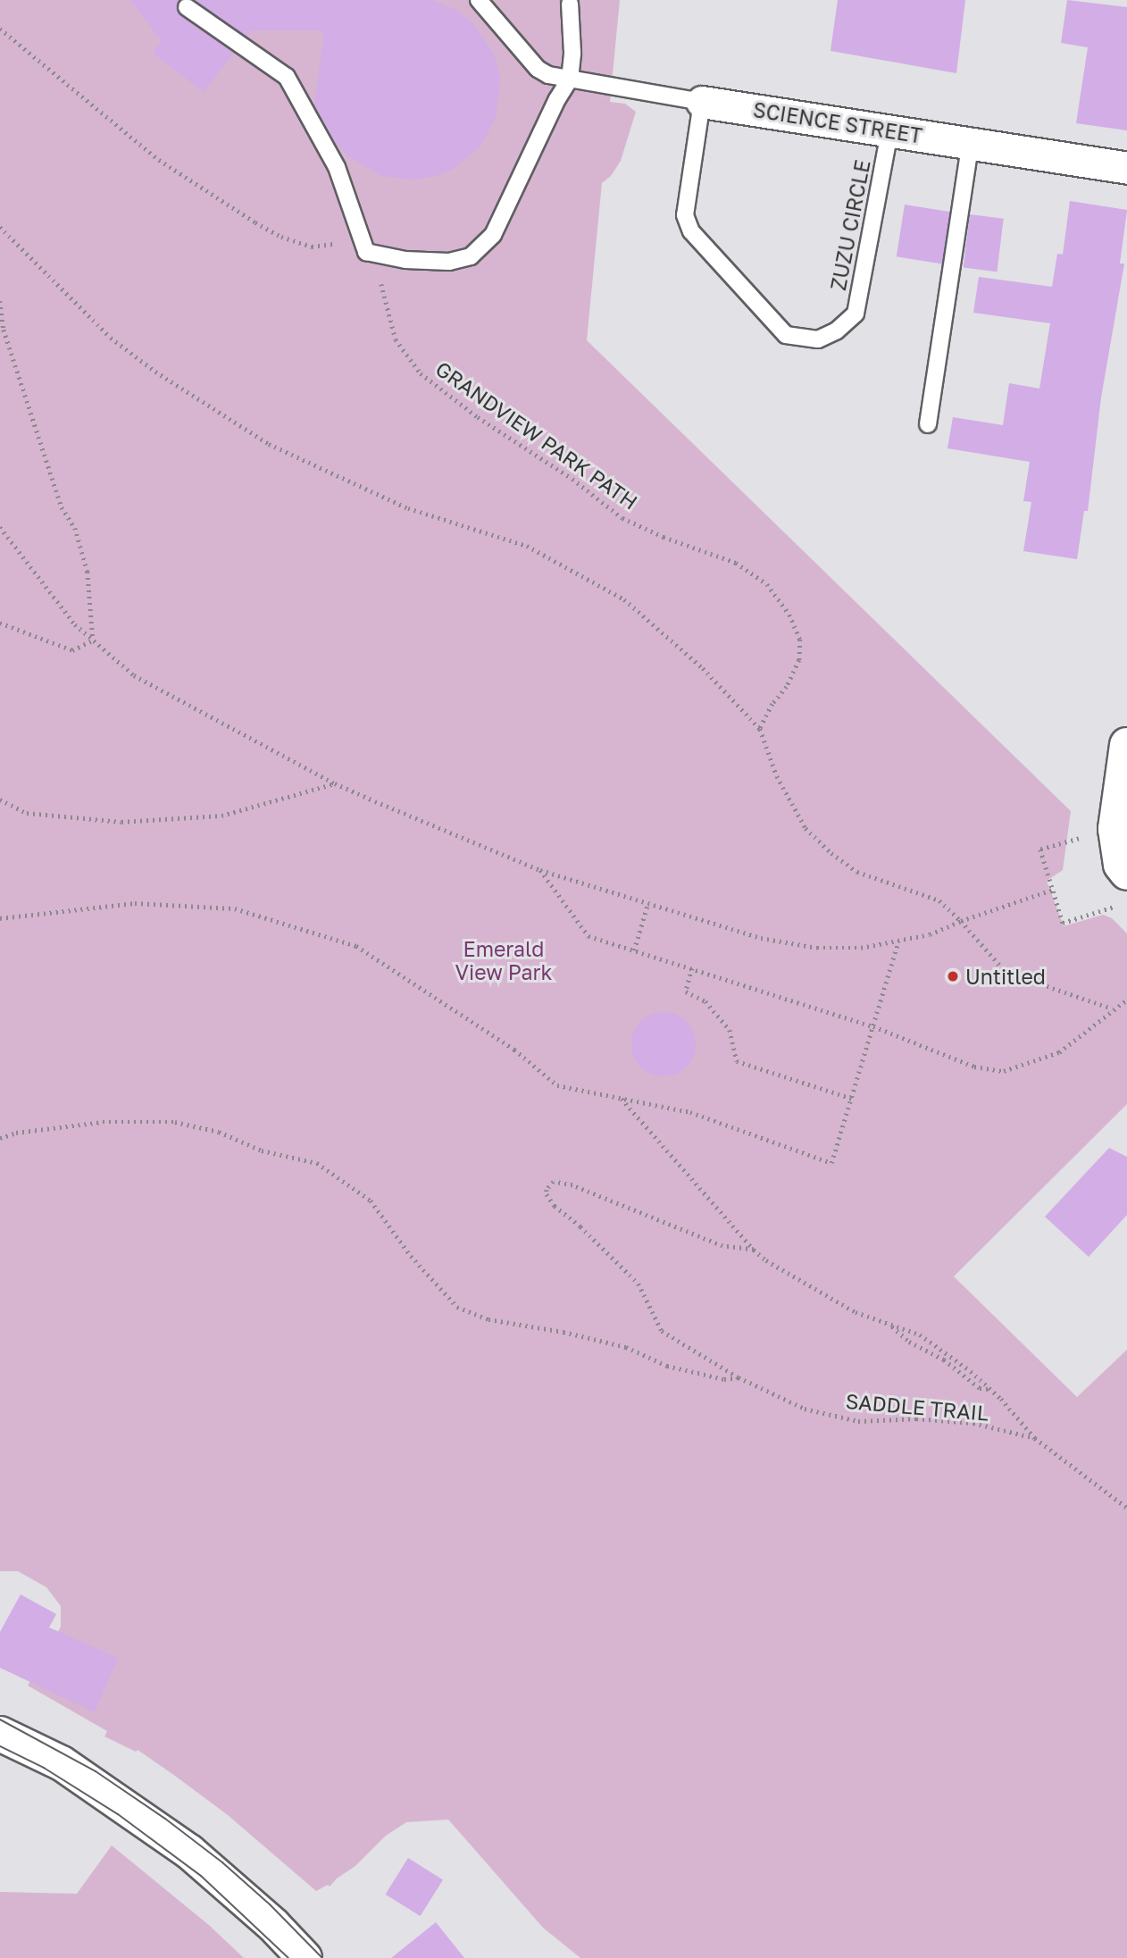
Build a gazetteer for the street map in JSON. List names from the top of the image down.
{
  "streets": {
    "street": ["SCIENCE STREET"],
    "lane": ["ZUZU CIRCLE"],
    "path": ["GRANDVIEW PARK PATH", "SADDLE TRAIL"]
  },
  "crossings": [
    ["SCIENCE STREET", "ZUZU CIRCLE"]
  ],
  "parks": ["Emerald View Park"],
  "places": ["Untitled"]
}
